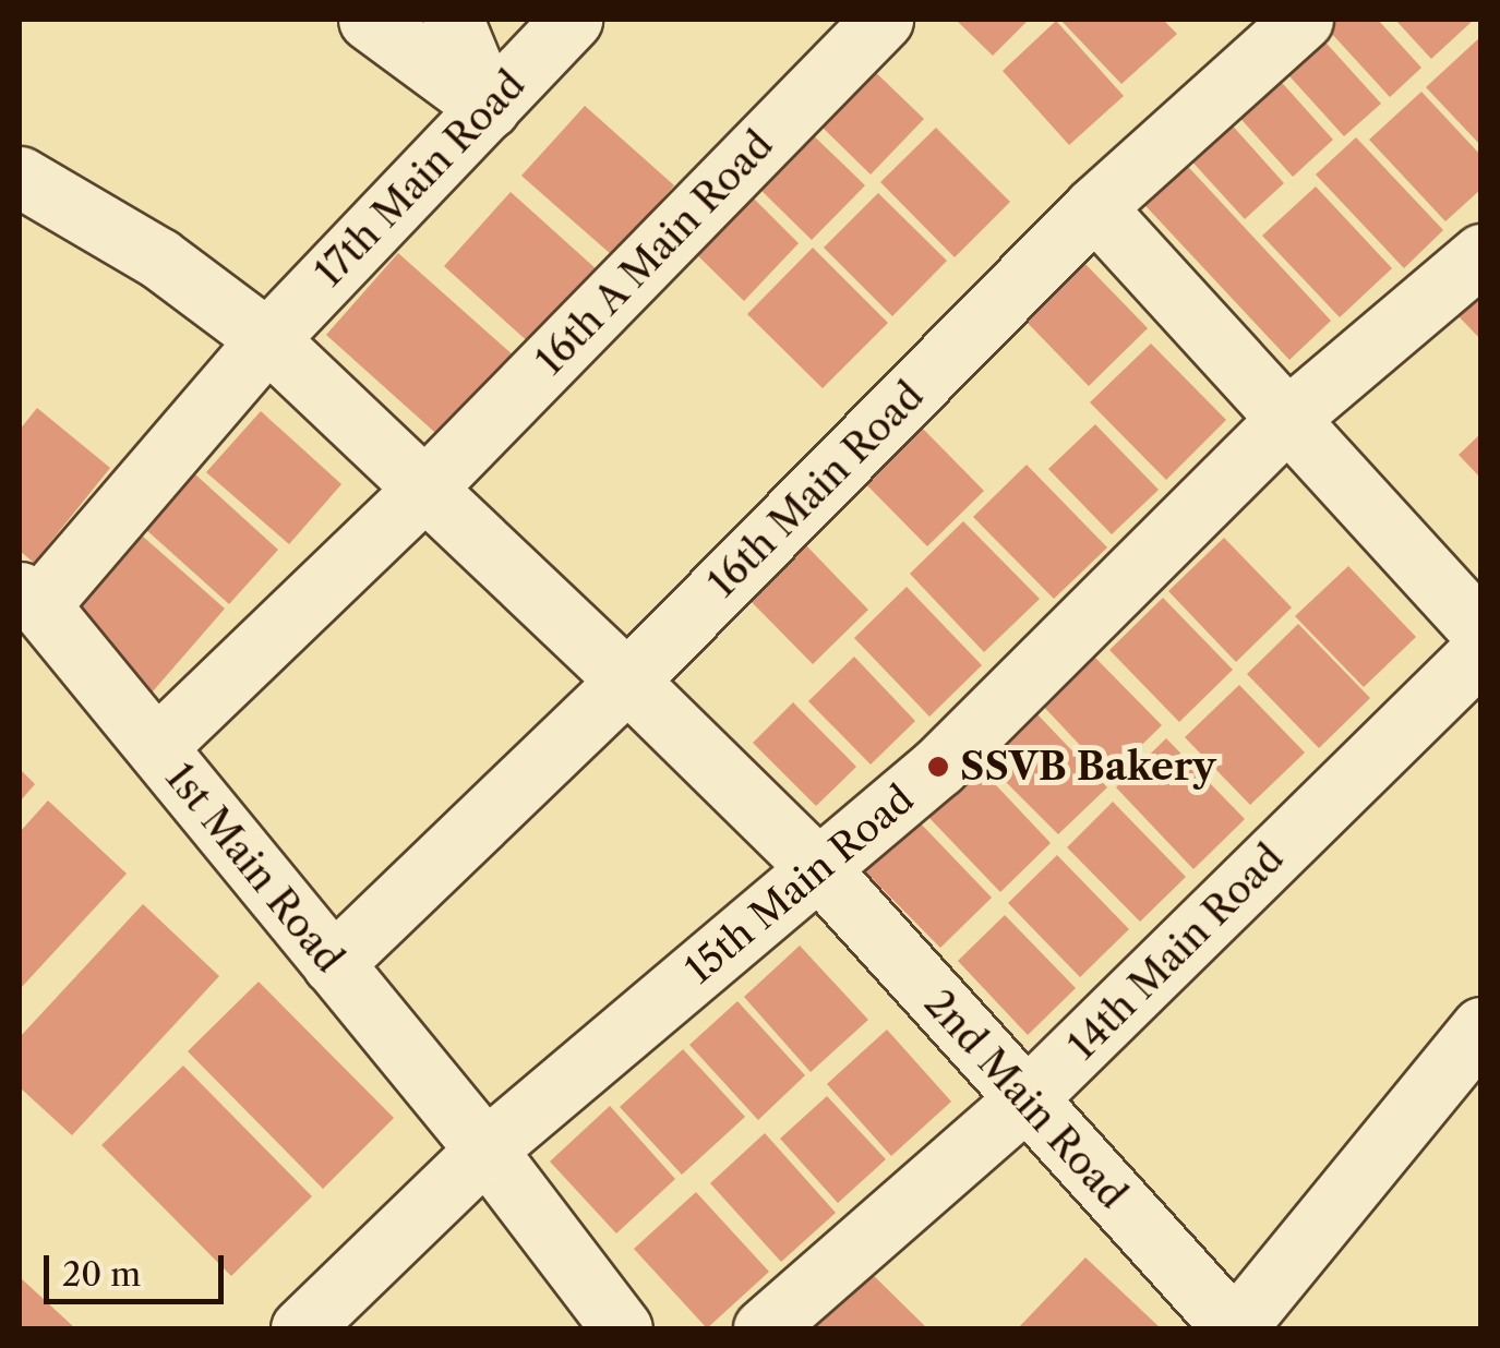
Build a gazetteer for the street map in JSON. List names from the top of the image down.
{
  "streets": {
    "street": [
      "17th Main Road",
      "16th A Main Road",
      "16th Main Road",
      "1st Main Road",
      "15th Main Road",
      "14th Main Road",
      "2nd Main Road"
    ]
  },
  "crossings": [
    ["17th Main Road", "1st Main Road"],
    ["17th Main Road", "2nd Main Road"],
    ["16th A Main Road", "1st Main Road"],
    ["16th A Main Road", "2nd Main Road"],
    ["16th Main Road", "1st Main Road"],
    ["16th Main Road", "2nd Main Road"],
    ["1st Main Road", "15th Main Road"],
    ["15th Main Road", "2nd Main Road"],
    ["14th Main Road", "2nd Main Road"]
  ],
  "places": ["SSVB Bakery"],
  "scale_bar": "20 m"
}
